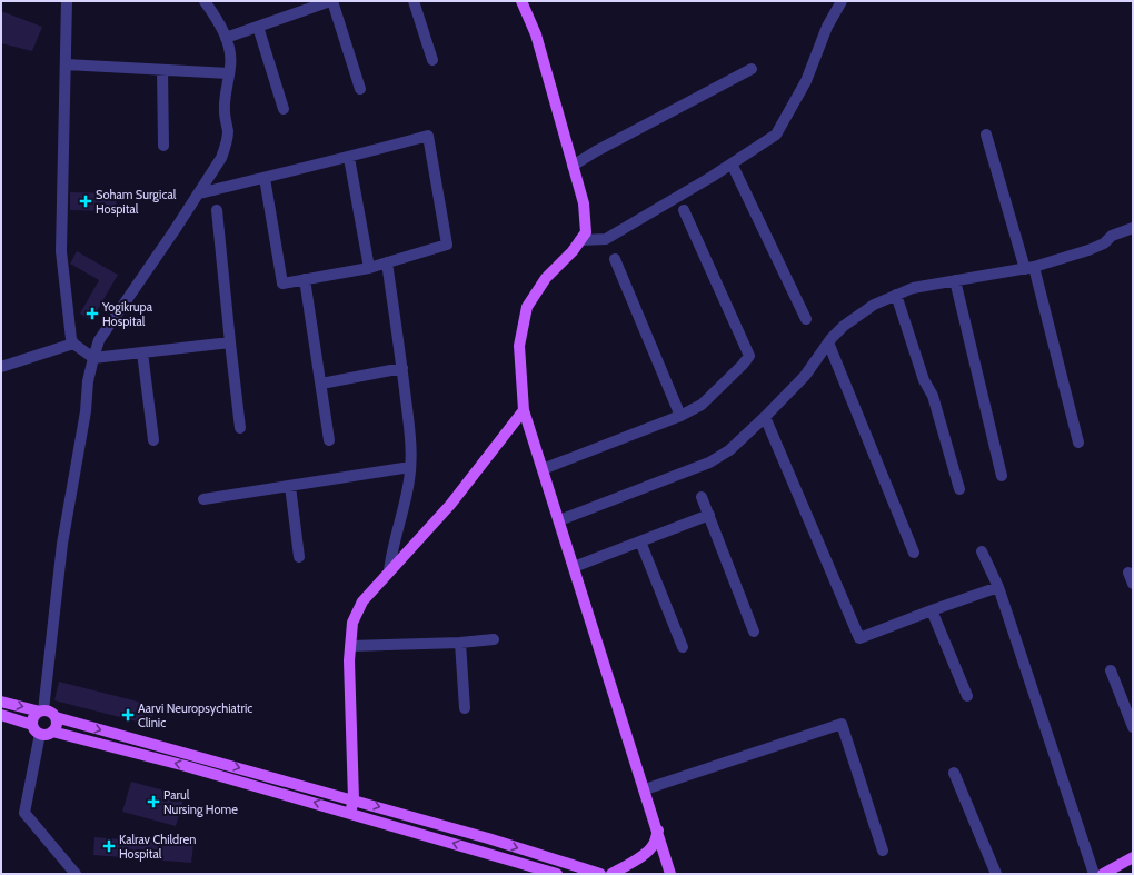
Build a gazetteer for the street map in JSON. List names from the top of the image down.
{
  "places": {
    "health": [
      "Soham Surgical Hospital",
      "Yogikrupa Hospital",
      "Aarvi Neuropsychiatric Clinic",
      "Parul Nursing Home",
      "Kalrav Children Hospital"
    ]
  }
}
